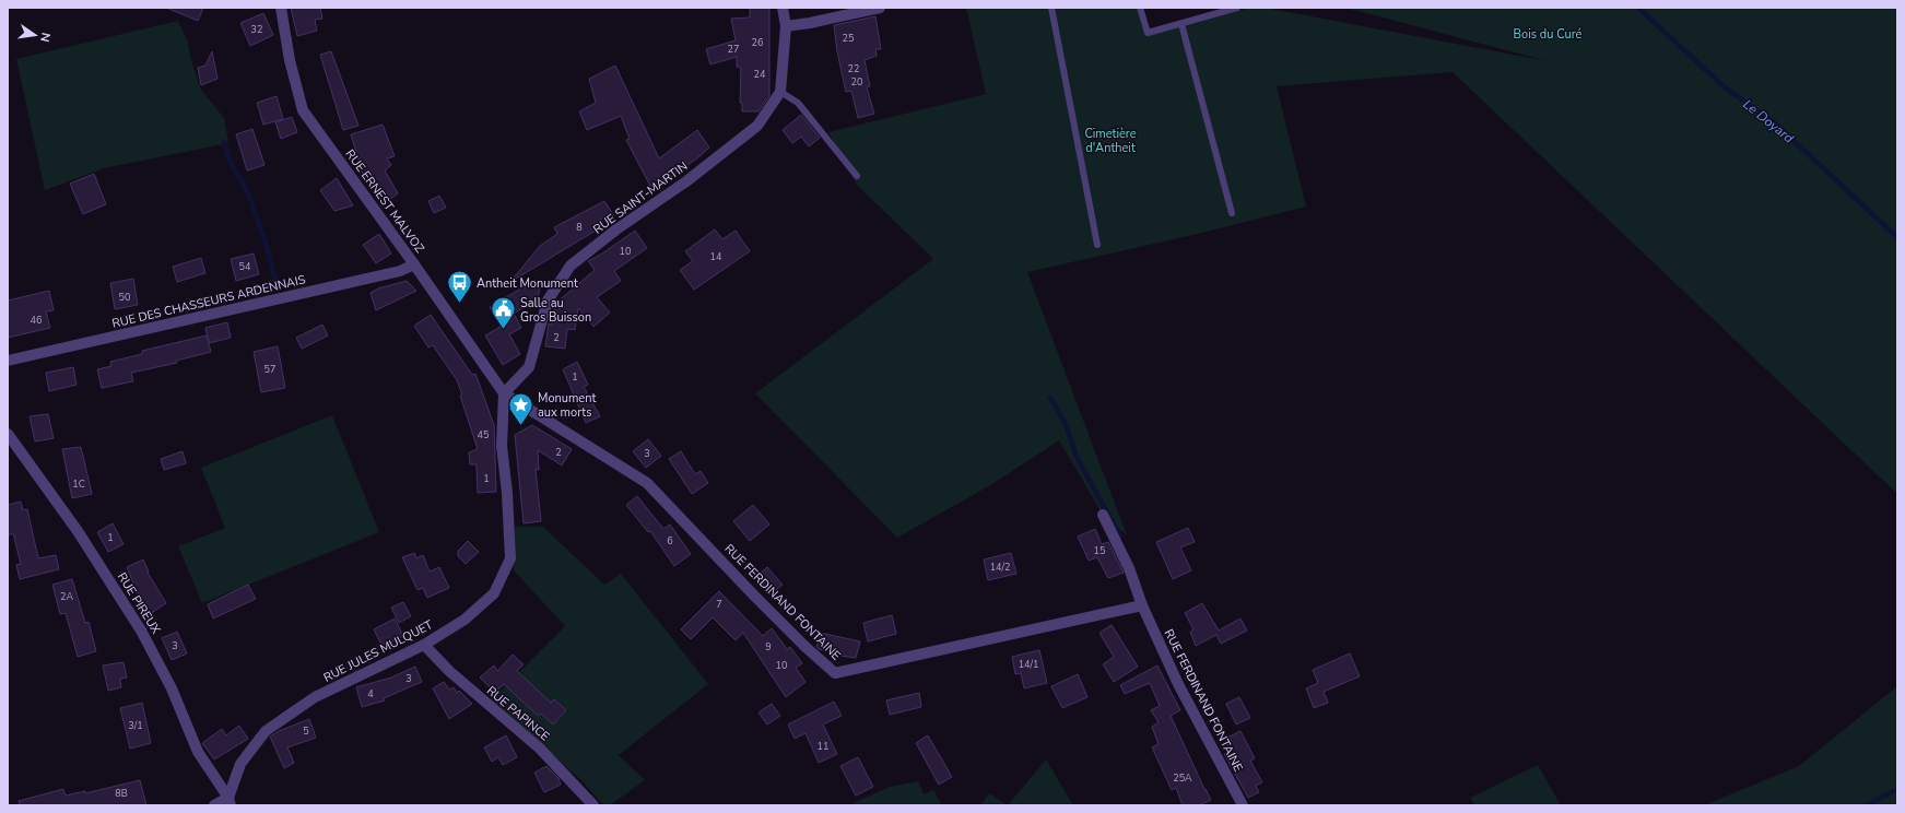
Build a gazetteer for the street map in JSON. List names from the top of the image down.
{
  "streets": {
    "street": [
      "RUE SAINT-MARTIN",
      "RUE ERNEST MALVOZ",
      "RUE DES CHASSEURS ARDENNAIS",
      "RUE FERDINAND FONTAINE",
      "RUE PIREUX",
      "RUE JULES MULQUET",
      "RUE PAPINCE"
    ]
  },
  "crossings": [
    ["RUE SAINT-MARTIN", "RUE ERNEST MALVOZ"],
    ["RUE SAINT-MARTIN", "RUE FERDINAND FONTAINE"],
    ["RUE SAINT-MARTIN", "RUE JULES MULQUET"],
    ["RUE ERNEST MALVOZ", "RUE DES CHASSEURS ARDENNAIS"],
    ["RUE ERNEST MALVOZ", "RUE FERDINAND FONTAINE"],
    ["RUE ERNEST MALVOZ", "RUE JULES MULQUET"],
    ["RUE FERDINAND FONTAINE", "RUE JULES MULQUET"],
    ["RUE PIREUX", "RUE JULES MULQUET"],
    ["RUE JULES MULQUET", "RUE PAPINCE"]
  ],
  "water": ["Le Doyard"],
  "parks": ["Bois du Curé", "Cimetière d'Antheit"],
  "places": {
    "bus stop": ["Antheit Monument"],
    "public building": ["Salle au Gros Buisson"],
    "place": ["Monument aux morts"]
  },
  "house_numbers": [
    "32",
    "25",
    "26",
    "27",
    "22",
    "24",
    "20",
    "8",
    "10",
    "14",
    "54",
    "50",
    "46",
    "2",
    "57",
    "1",
    "45",
    "2",
    "3",
    "1",
    "1C",
    "1",
    "6",
    "15",
    "14/2",
    "2A",
    "7",
    "3",
    "9",
    "14/1",
    "10",
    "3",
    "4",
    "3/1",
    "5",
    "11",
    "25A",
    "8B"
  ],
  "north": "right"
}
